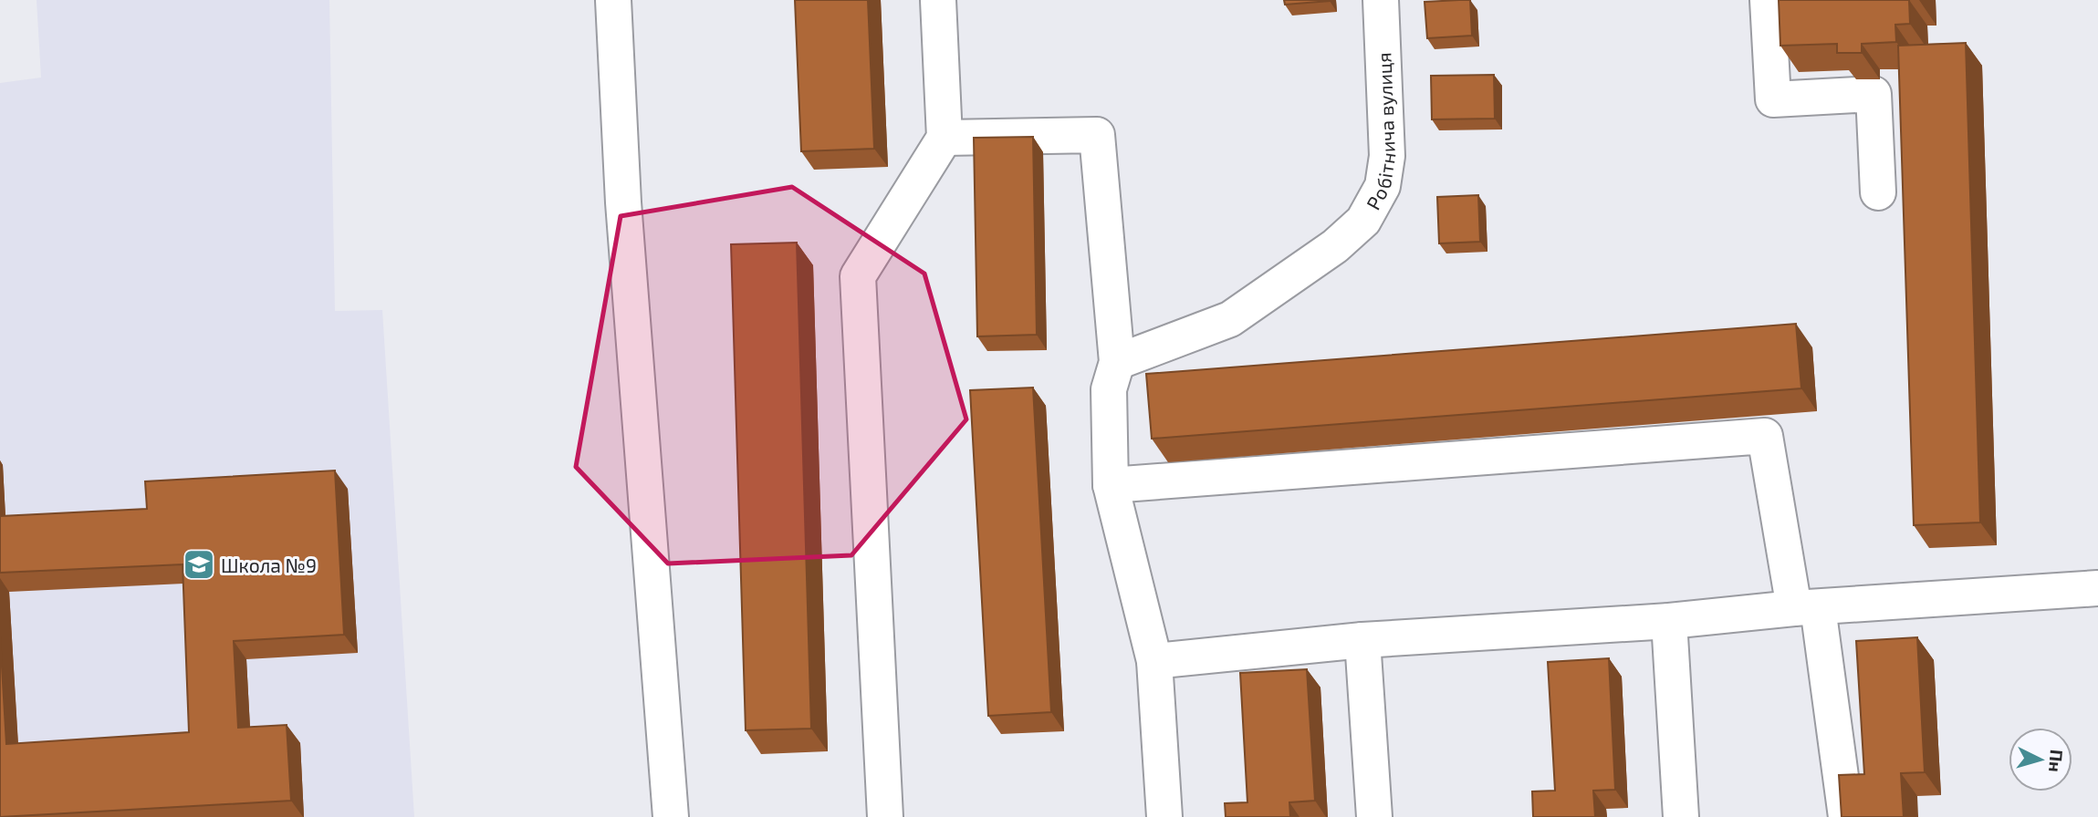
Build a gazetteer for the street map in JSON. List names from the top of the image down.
{
  "streets": {
    "lane": ["Робітнича вулиця"]
  },
  "places": {
    "school or university": ["Школа №9"]
  },
  "north": "right"
}
